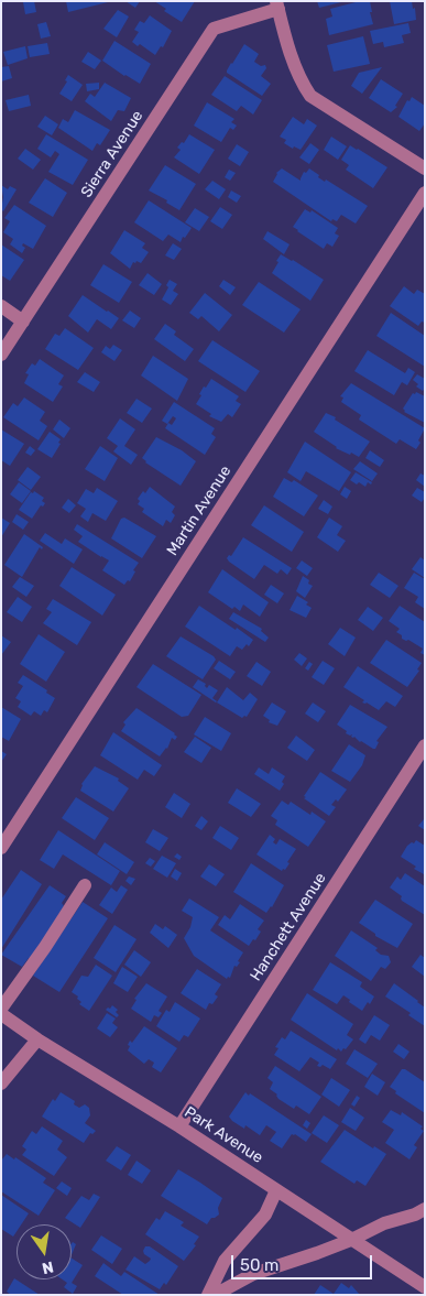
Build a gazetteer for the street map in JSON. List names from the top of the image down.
{
  "streets": {
    "street": [
      "Sierra Avenue",
      "Martin Avenue",
      "Hanchett Avenue",
      "Park Avenue"
    ]
  },
  "crossings": [
    ["Hanchett Avenue", "Park Avenue"]
  ],
  "scale_bar": "50 m",
  "north": "bottom"
}
